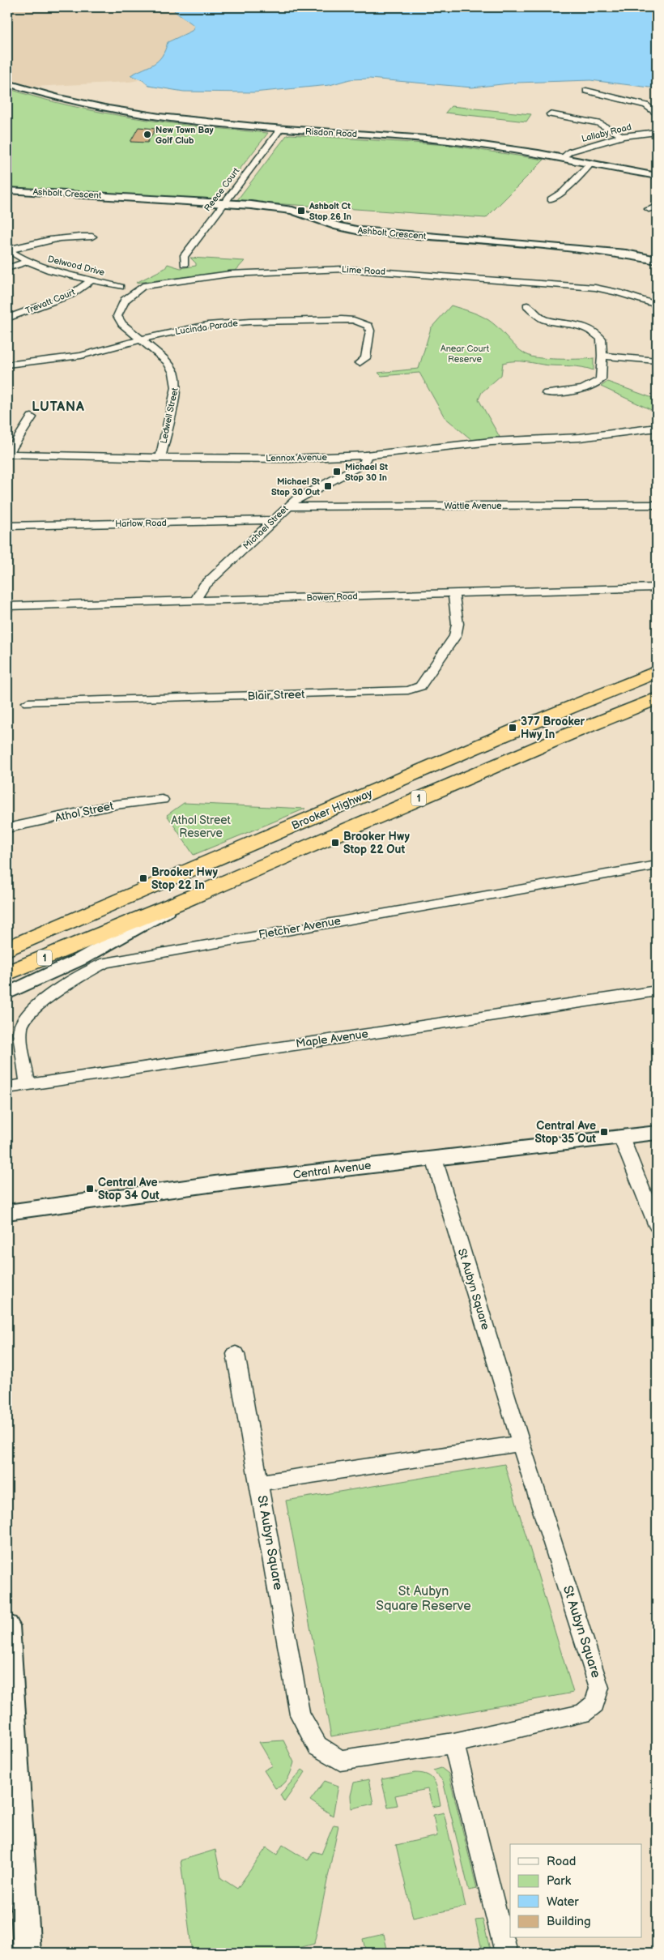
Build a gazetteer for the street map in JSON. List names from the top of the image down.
{
  "streets": {
    "highway": ["1", "Brooker Highway"],
    "street": [
      "Risdon Road",
      "Lallaby Road",
      "Reece Court",
      "Ashbolt Crescent",
      "Delwood Drive",
      "Lime Road",
      "Trevatt Court",
      "Lucinda Parade",
      "Ledwell Street",
      "Lennox Avenue",
      "Wattle Avenue",
      "Harlow Road",
      "Michael Street",
      "Bowen Road",
      "Blair Street",
      "Athol Street",
      "Fletcher Avenue",
      "Maple Avenue",
      "Central Avenue",
      "St Aubyn Square"
    ]
  },
  "crossings": [
    ["Risdon Road", "Lallaby Road"],
    ["Risdon Road", "Reece Court"],
    ["Reece Court", "Ashbolt Crescent"],
    ["Delwood Drive", "Trevatt Court"],
    ["Lime Road", "Lucinda Parade"],
    ["Lime Road", "Ledwell Street"],
    ["Lucinda Parade", "Ledwell Street"],
    ["Ledwell Street", "Lennox Avenue"],
    ["Lennox Avenue", "Michael Street"],
    ["Wattle Avenue", "Michael Street"],
    ["Harlow Road", "Michael Street"],
    ["Michael Street", "Bowen Road"],
    ["Bowen Road", "Blair Street"],
    ["Fletcher Avenue", "Maple Avenue"],
    ["Central Avenue", "St Aubyn Square"]
  ],
  "districts": ["LUTANA"],
  "parks": ["Anear Court Reserve", "Athol Street Reserve", "St Aubyn Square Reserve"],
  "places": {
    "other": ["New Town Bay Golf Club"],
    "transit": [
      "Ashbolt Ct Stop 26 In",
      "Michael St Stop 30 In",
      "Michael St Stop 30 Out",
      "377 Brooker Hwy In",
      "Brooker Hwy Stop 22 Out",
      "Brooker Hwy Stop 22 In",
      "Central Ave Stop 35 Out",
      "Central Ave Stop 34 Out"
    ]
  },
  "legend": [
    "Road",
    "Park",
    "Water",
    "Building"
  ]
}
